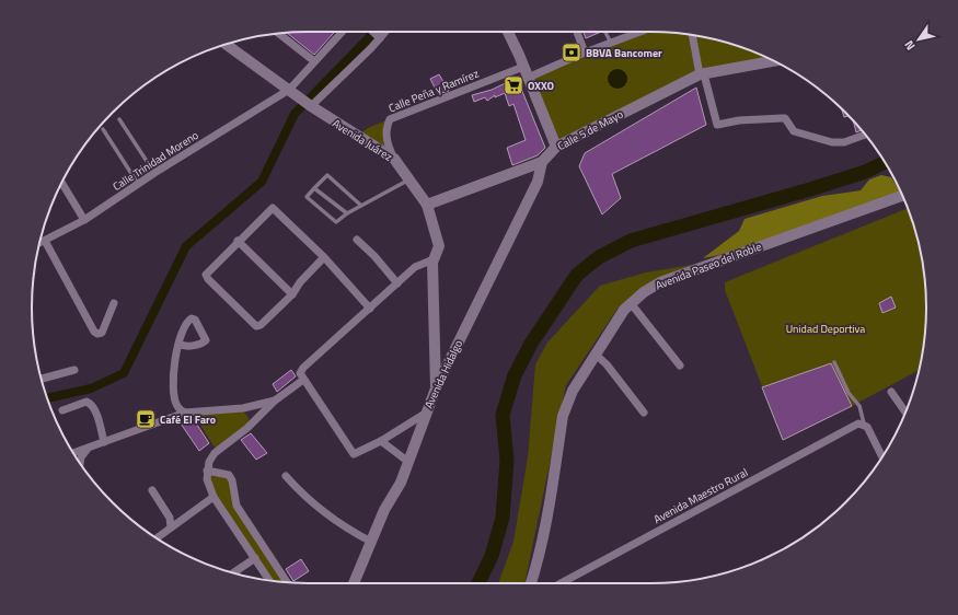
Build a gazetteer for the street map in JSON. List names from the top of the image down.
{
  "streets": {
    "street": [
      "Calle Peña y Ramírez",
      "Calle 5 de Mayo",
      "Avenida Juárez",
      "Calle Trinidad Moreno",
      "Avenida Paseo del Roble",
      "Avenida Hidalgo",
      "Avenida Maestro Rural"
    ]
  },
  "crossings": [
    ["Calle Peña y Ramírez", "Avenida Juárez"],
    ["Calle 5 de Mayo", "Avenida Juárez"],
    ["Calle 5 de Mayo", "Avenida Hidalgo"],
    ["Avenida Juárez", "Calle Trinidad Moreno"],
    ["Avenida Juárez", "Avenida Hidalgo"]
  ],
  "parks": ["Unidad Deportiva"],
  "places": {
    "bank": ["BBVA Bancomer"],
    "supermarket": ["OXXO"],
    "cafe": ["Café El Faro"]
  },
  "north": "bottom left"
}
